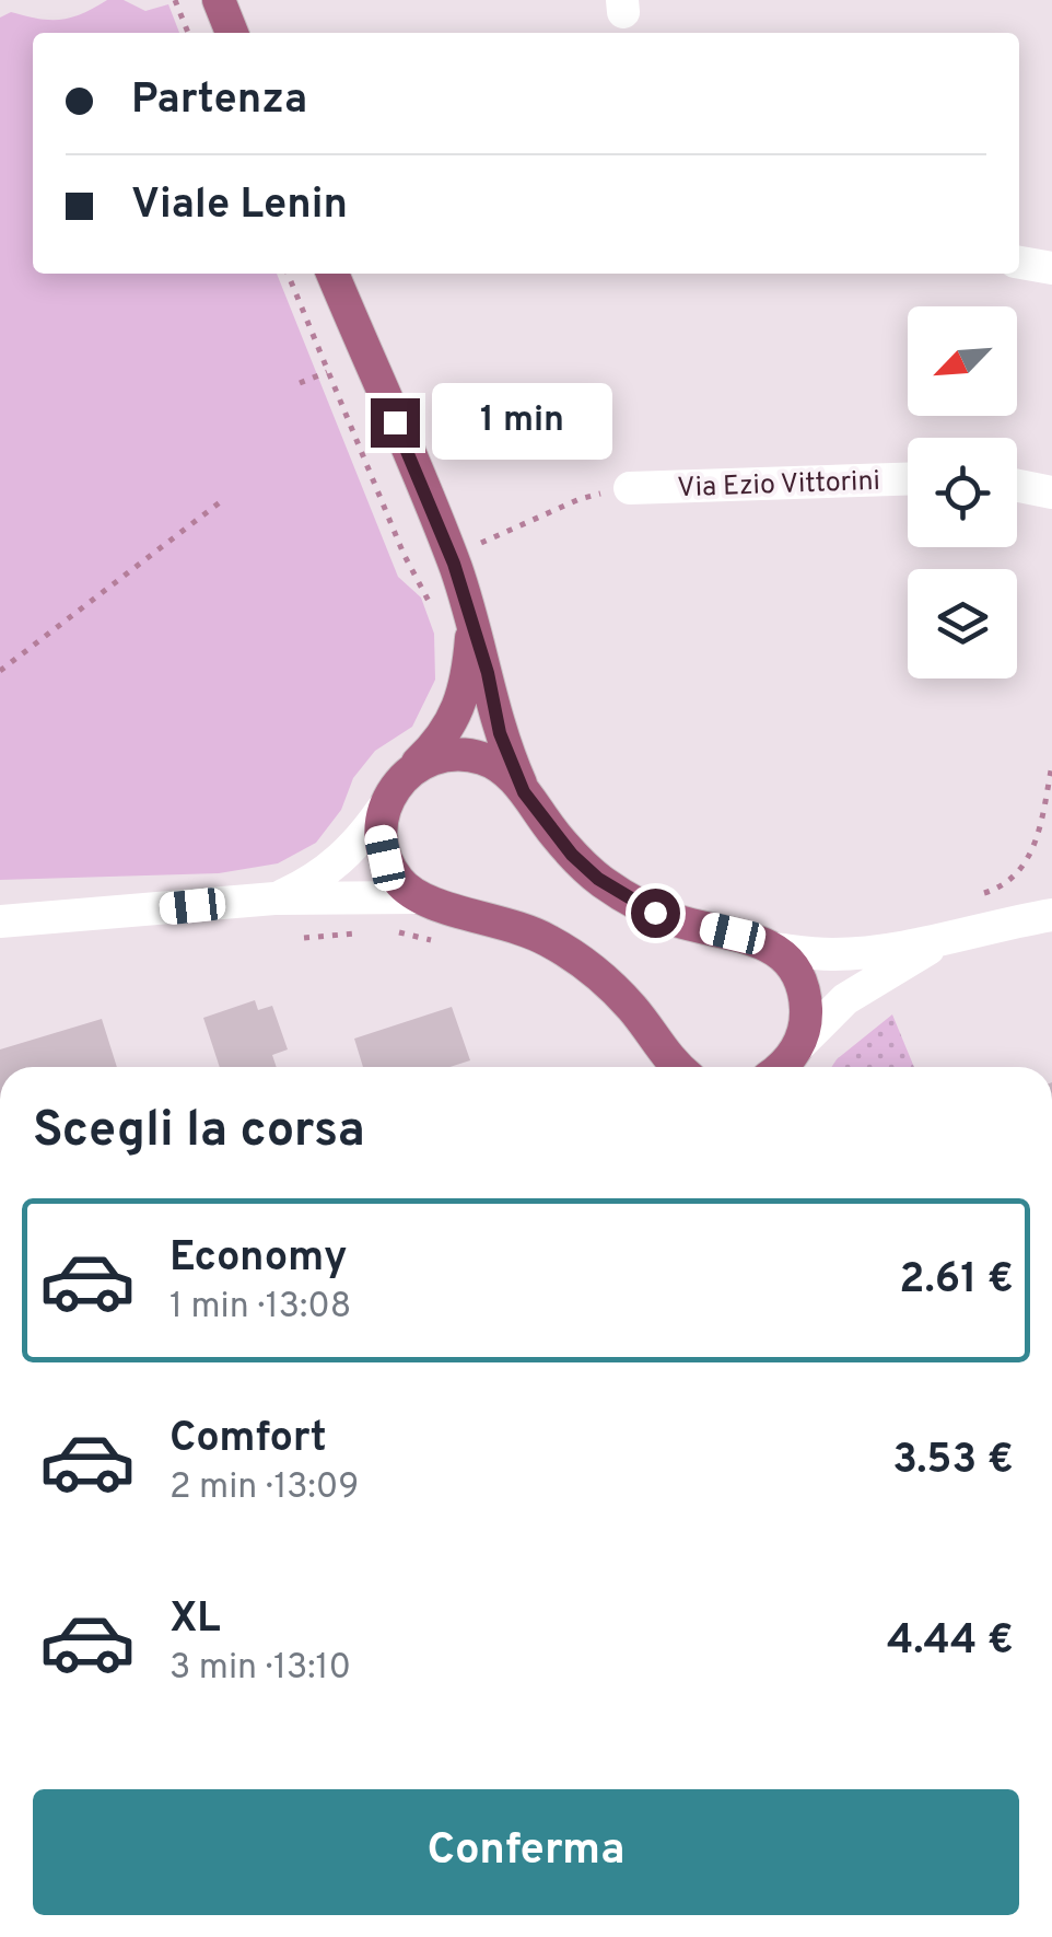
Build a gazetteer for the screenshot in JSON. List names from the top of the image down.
{
  "streets": {
    "street": ["Via Ezio Vittorini"]
  },
  "north": "bottom left",
  "page": {
    "banner": ["Partenza", "Viale Lenin"],
    "bubble": "1 min",
    "heading": "Scegli la corsa",
    "list": [
      {
        "name": "Economy",
        "note": "1 min · 13:08",
        "value": "2.61 €"
      },
      {
        "name": "Comfort",
        "note": "2 min · 13:09",
        "value": "3.53 €"
      },
      {
        "name": "XL",
        "note": "3 min · 13:10",
        "value": "4.44 €"
      }
    ],
    "buttons": "Conferma"
  }
}
